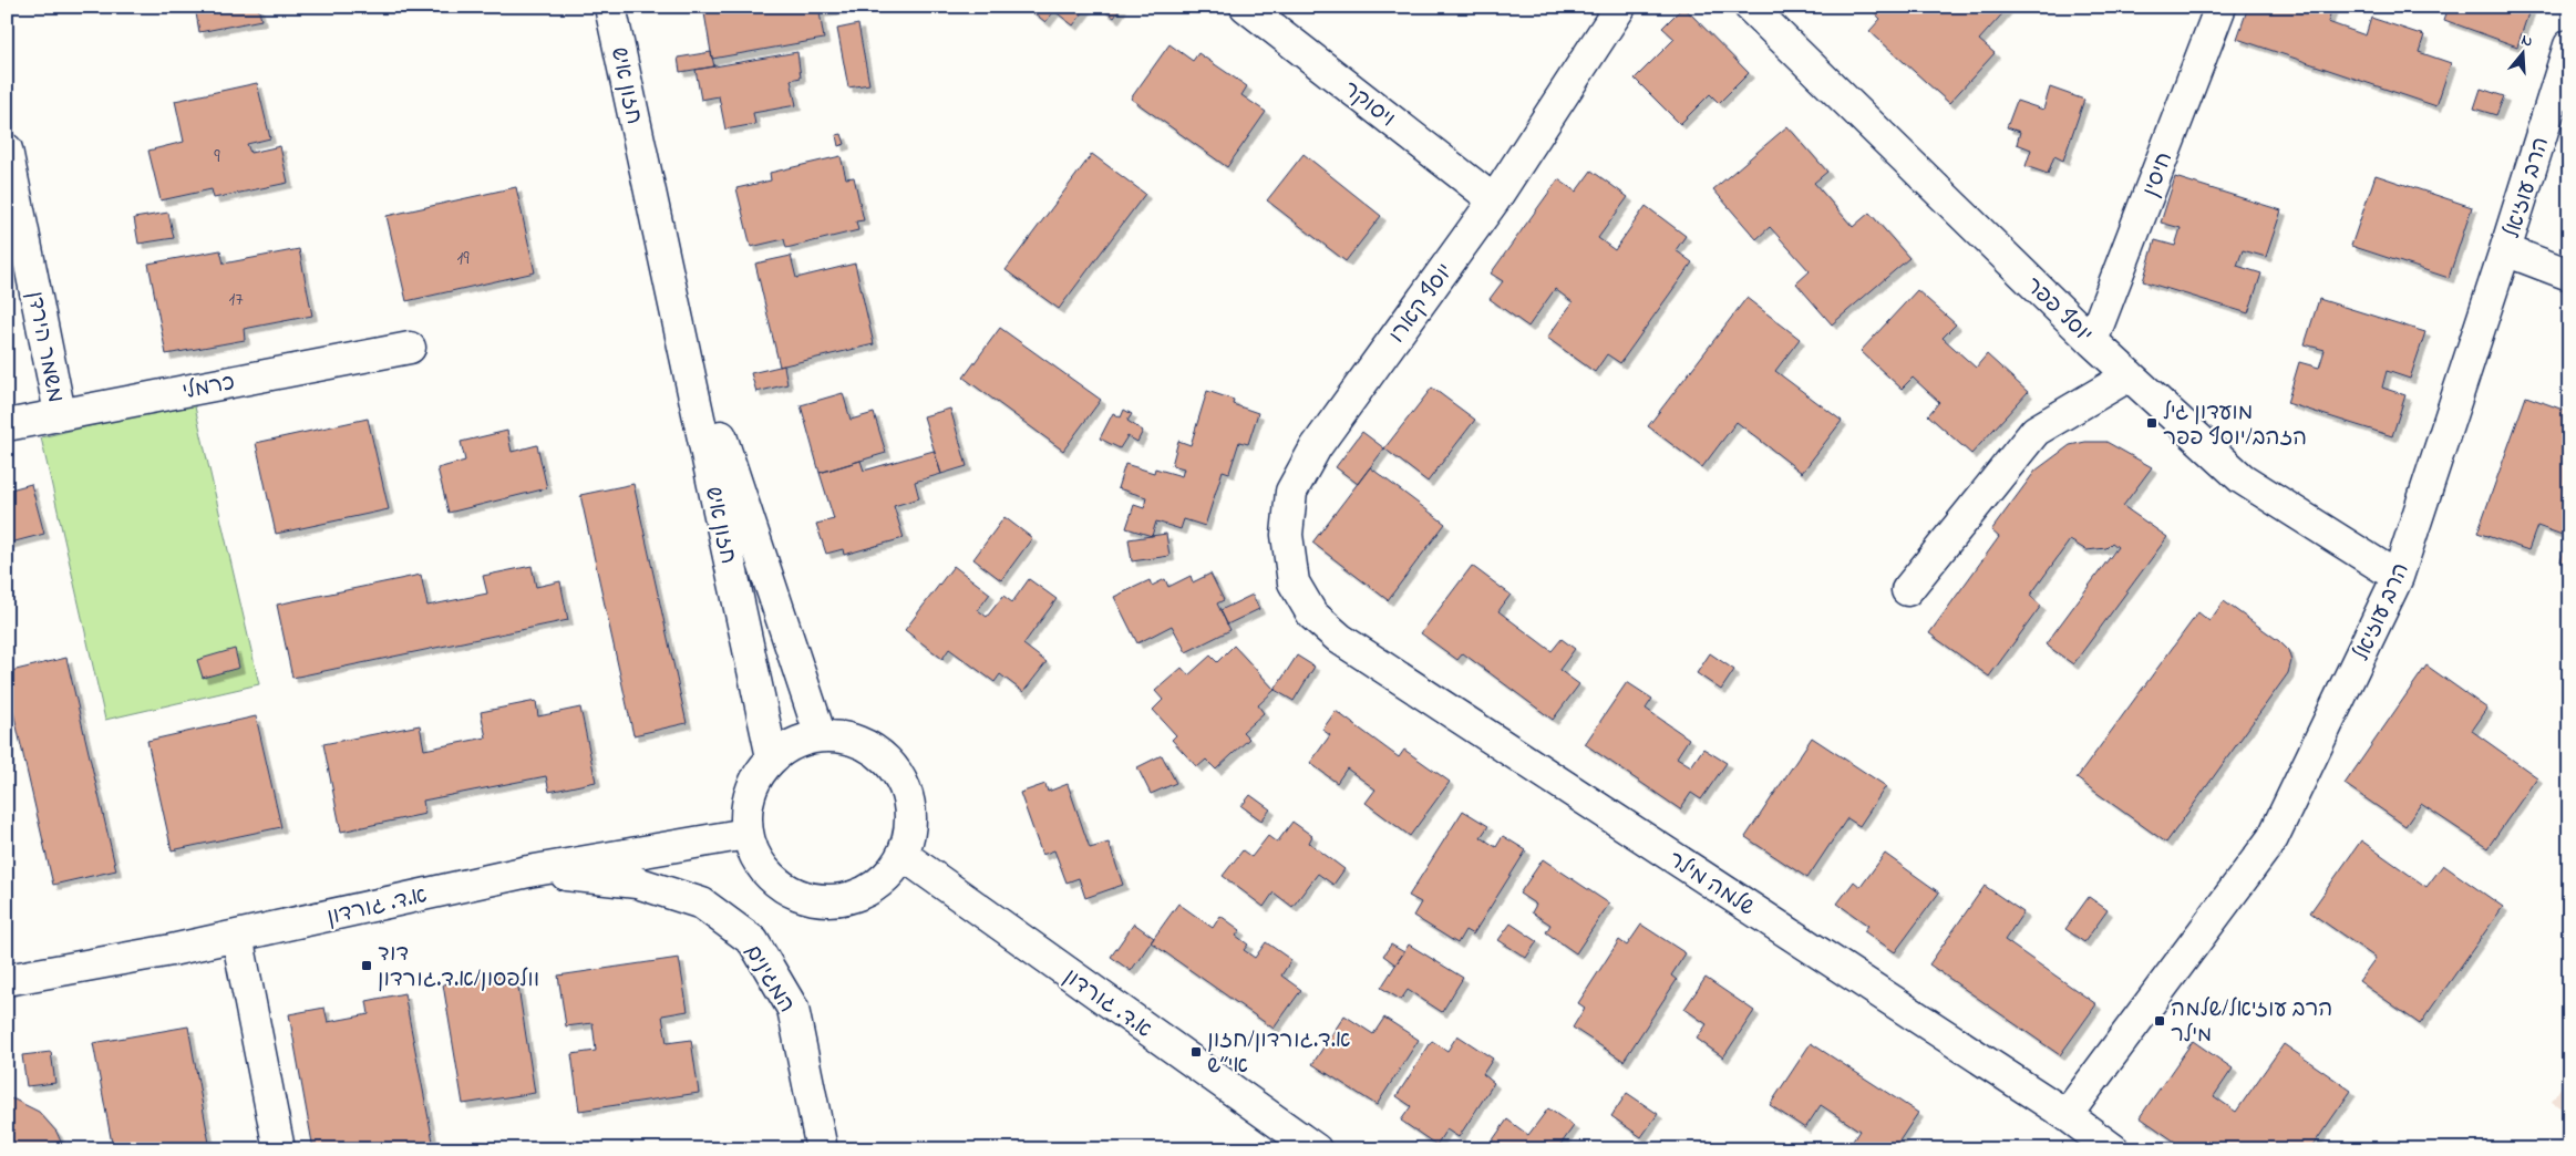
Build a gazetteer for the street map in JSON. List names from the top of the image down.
{
  "streets": {
    "street": [
      "חזון איש",
      "ויסוקר",
      "חיסין",
      "הרב עוזיאל",
      "יוסף קארו",
      "יוסף פפר",
      "משמר הירדן",
      "כרמלי",
      "שלמה מילר",
      "א.ד. גורדון",
      "המגינים"
    ]
  },
  "crossings": [
    ["חזון איש", "א.ד. גורדון"],
    ["ויסוקר", "יוסף קארו"],
    ["חיסין", "יוסף פפר"],
    ["הרב עוזיאל", "יוסף פפר"],
    ["הרב עוזיאל", "שלמה מילר"],
    ["יוסף קארו", "שלמה מילר"],
    ["משמר הירדן", "כרמלי"],
    ["א.ד. גורדון", "המגינים"]
  ],
  "places": {
    "transit": [
      "מועדון גיל הזהב/יוסף פפר",
      "דוד וולפסון/א.ד.גורדון",
      "הרב עוזיאל/שלמה מילר",
      "א.ד.גורדון/חזון אי״ש"
    ]
  },
  "house_numbers": ["9", "19", "17"],
  "north": "top"
}
